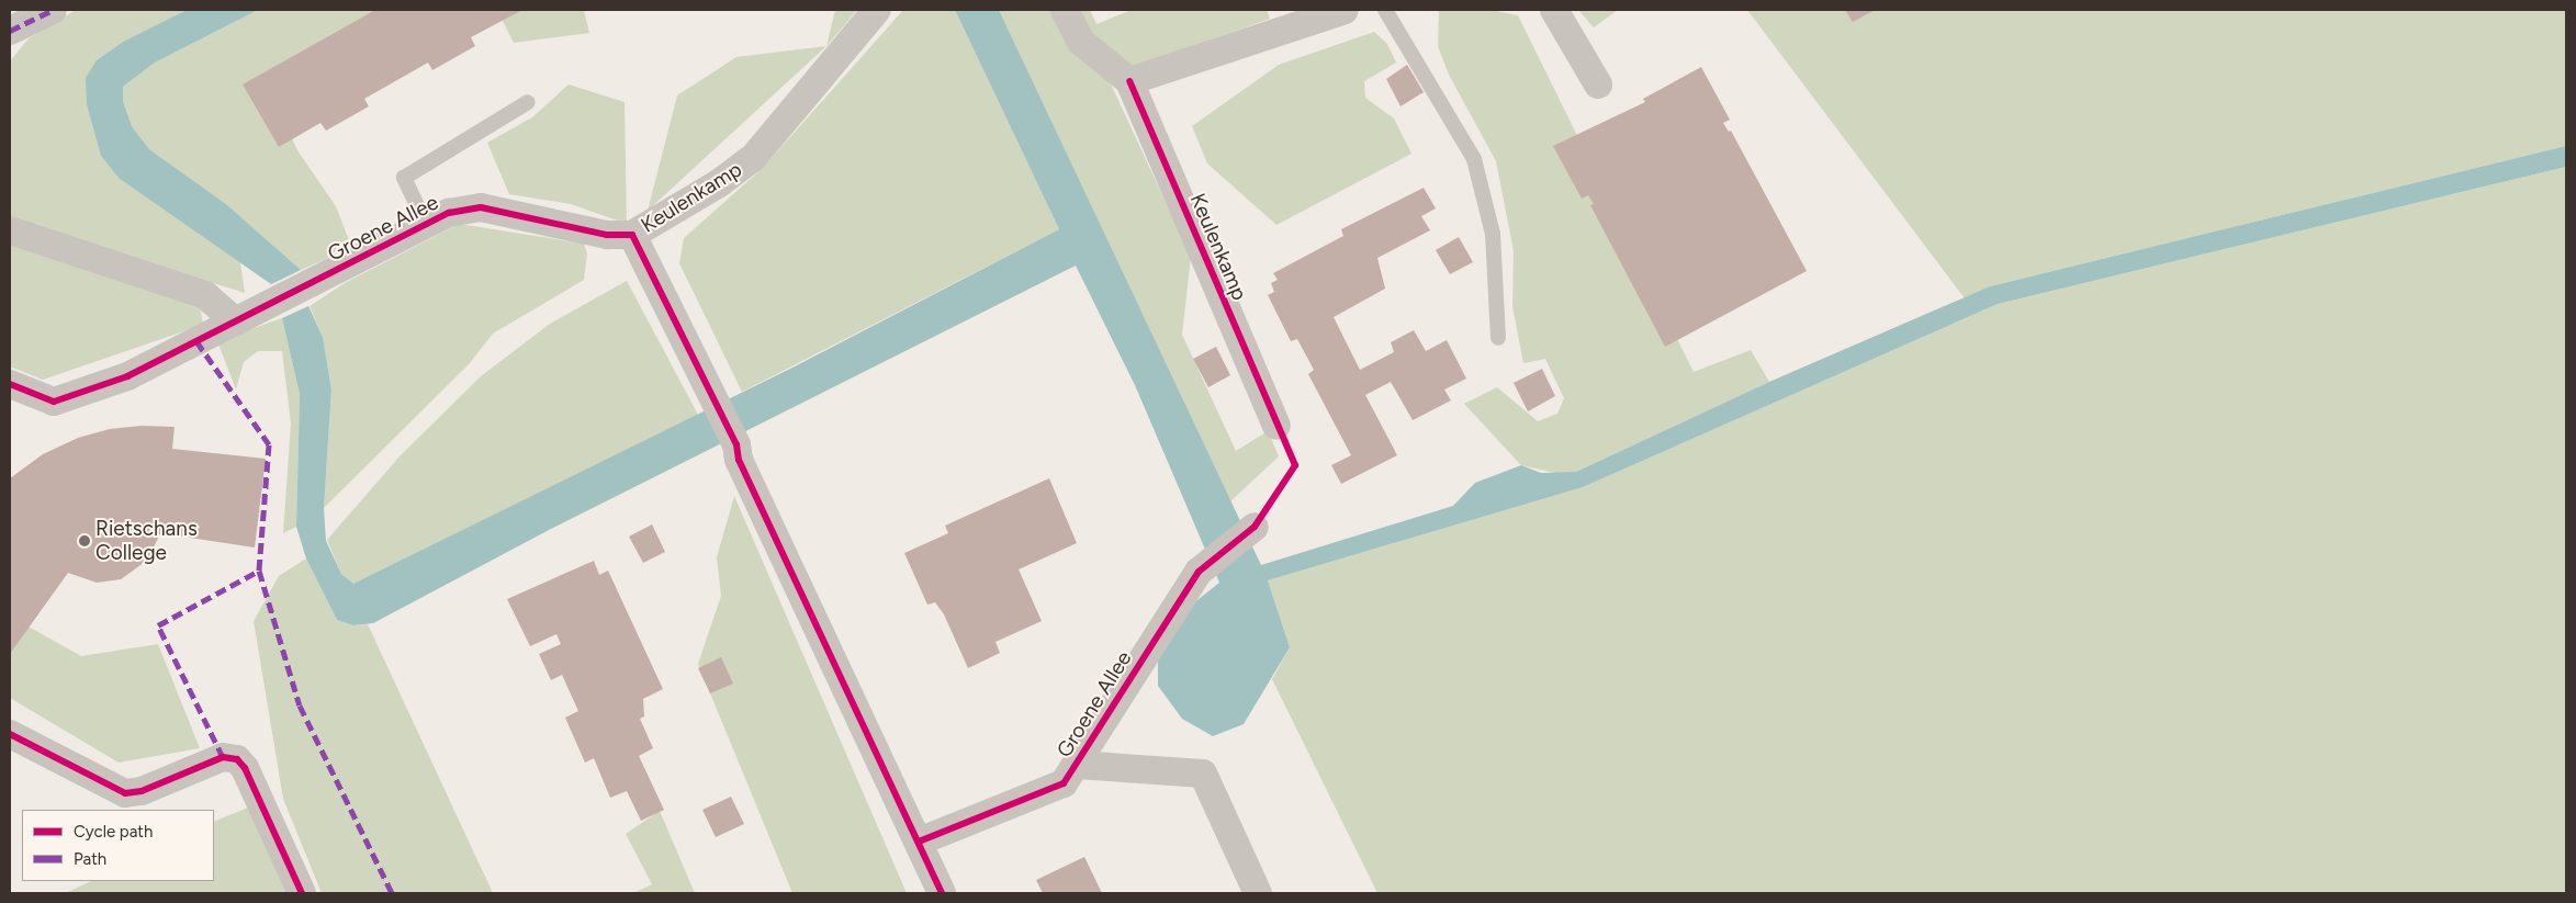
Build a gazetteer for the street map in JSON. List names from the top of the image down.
{
  "streets": {
    "street": ["Keulenkamp", "Groene Allee"]
  },
  "crossings": [
    ["Keulenkamp", "Groene Allee"]
  ],
  "places": ["Rietschans College"],
  "legend": ["Cycle path", "Path"]
}
